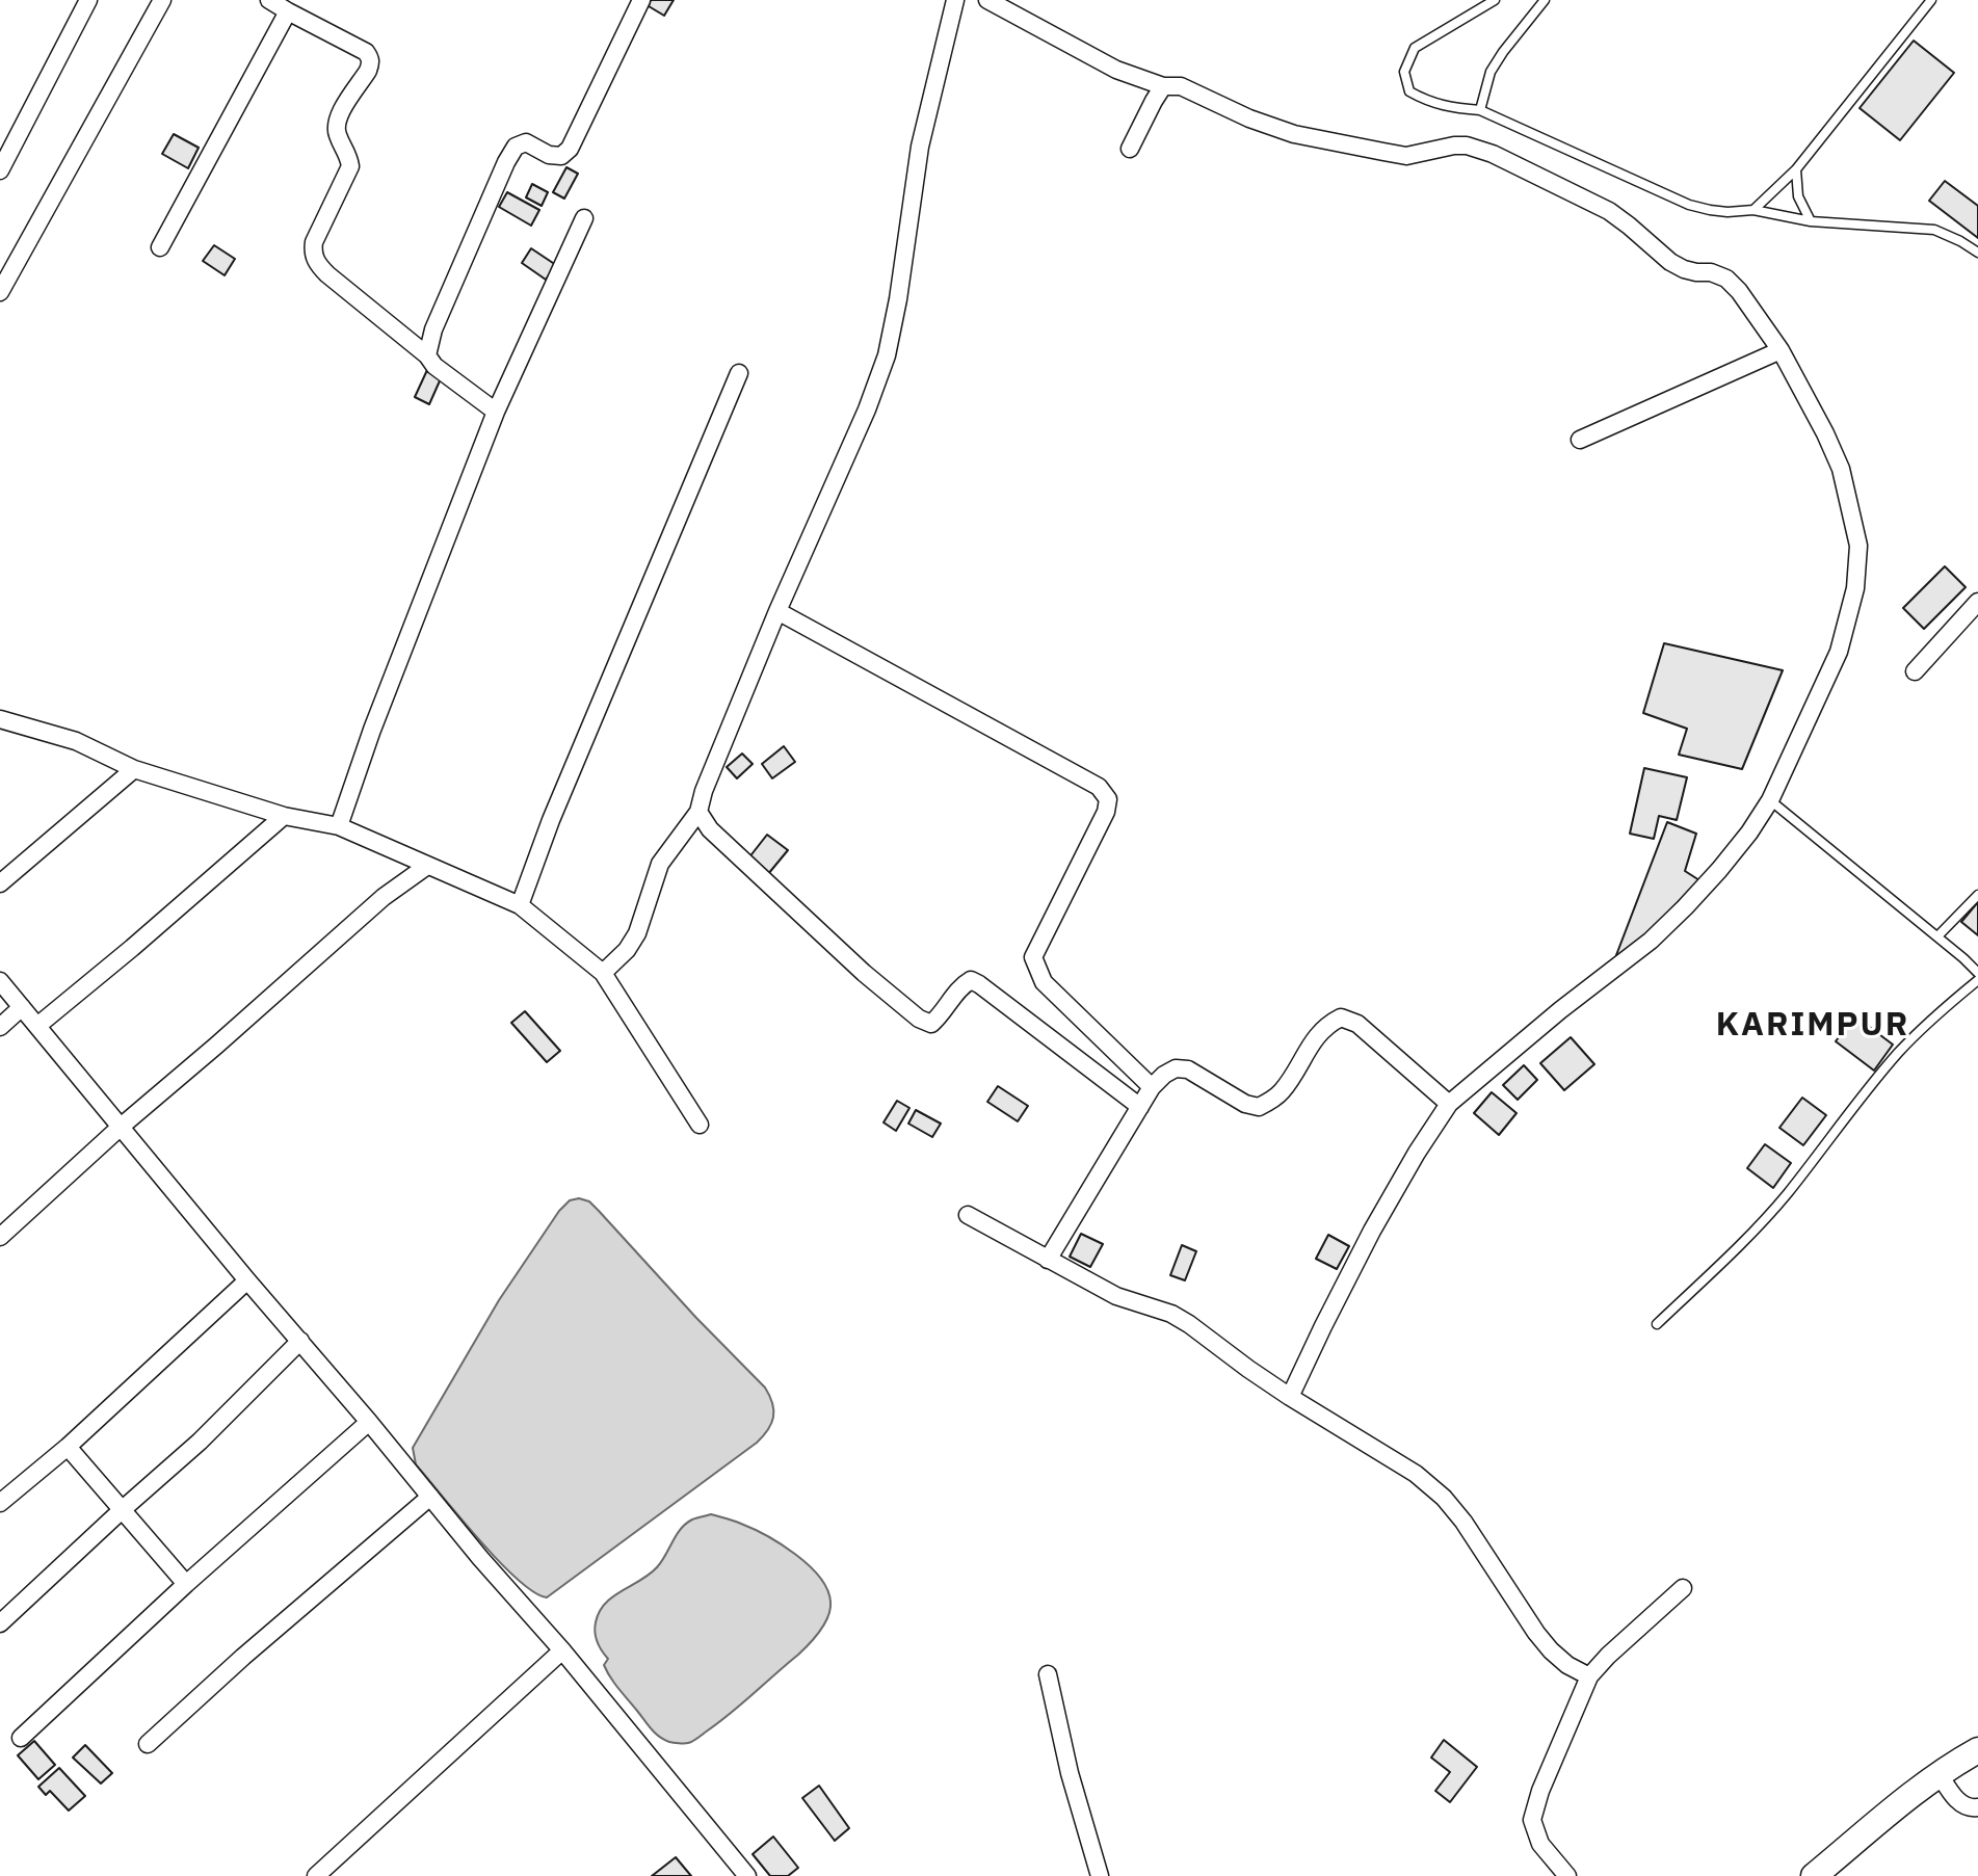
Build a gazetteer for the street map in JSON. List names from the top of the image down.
{
  "districts": ["KARIMPUR"]
}
